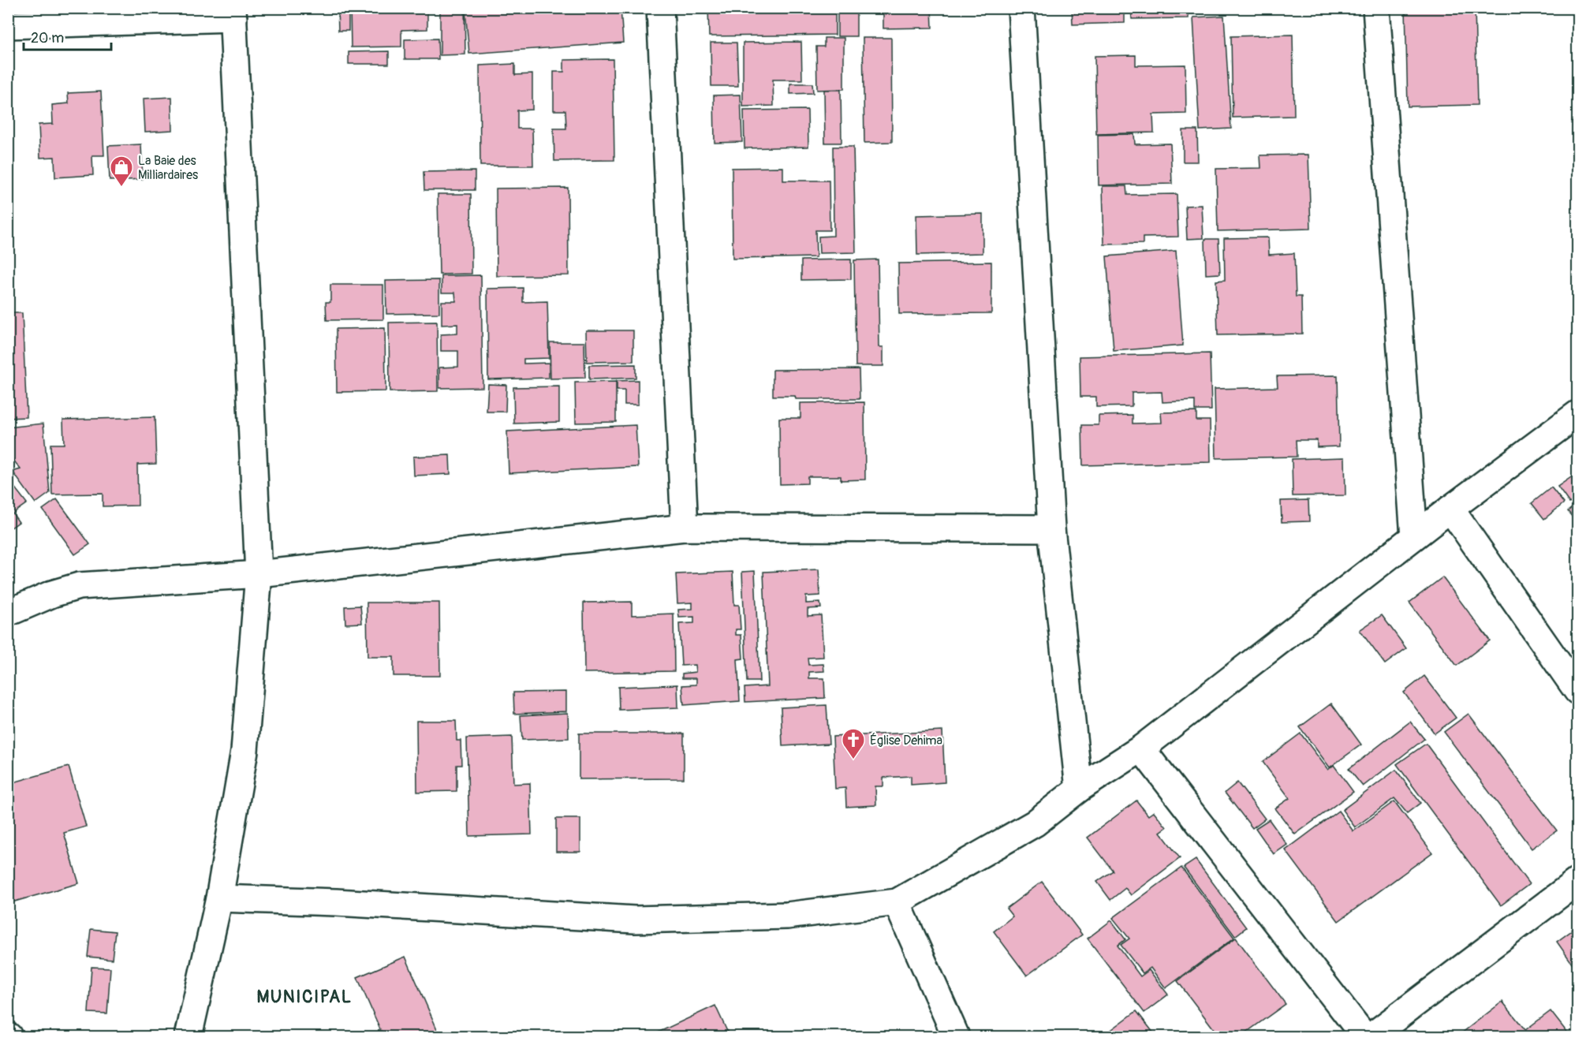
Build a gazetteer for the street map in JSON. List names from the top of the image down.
{
  "districts": ["MUNICIPAL"],
  "places": {
    "shop": ["La Baie des Milliardaires"],
    "church": ["Église Dehima"]
  },
  "scale_bar": "20 m"
}
